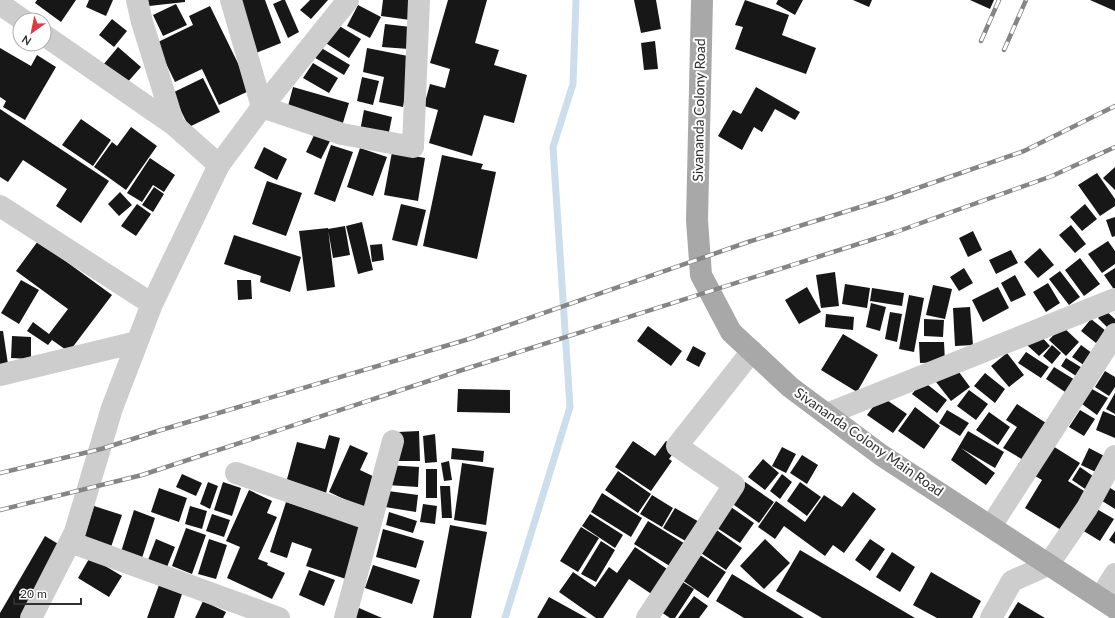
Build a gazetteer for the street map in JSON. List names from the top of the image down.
{
  "streets": {
    "main road": ["Sivananda Colony Road", "Sivananda Colony Main Road"]
  },
  "crossings": [
    ["Sivananda Colony Road", "Sivananda Colony Main Road"]
  ],
  "scale_bar": "20 m",
  "north": "bottom left"
}
